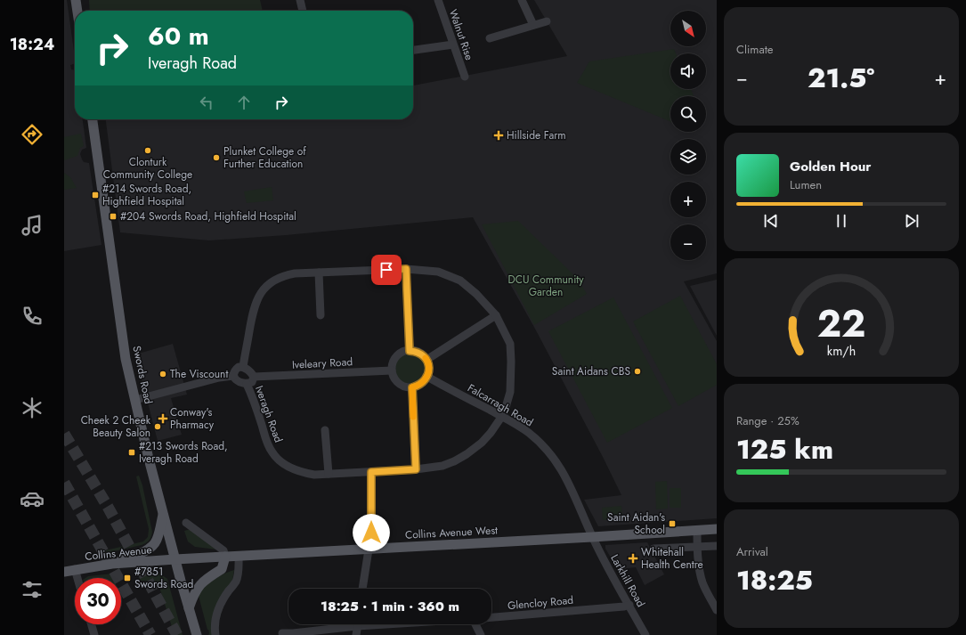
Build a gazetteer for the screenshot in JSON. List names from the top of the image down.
{
  "streets": {
    "main road": ["Swords Road", "Collins Avenue West", "Collins Avenue"],
    "street": [
      "Walnut Rise",
      "Iveleary Road",
      "Falcarragh Road",
      "Iveragh Road",
      "Larkhill Road",
      "Glencloy Road"
    ]
  },
  "crossings": [
    ["Iveleary Road", "Falcarragh Road"],
    ["Iveleary Road", "Iveragh Road"],
    ["Swords Road", "Collins Avenue West"],
    ["Swords Road", "Collins Avenue"],
    ["Falcarragh Road", "Iveragh Road"],
    ["Falcarragh Road", "Collins Avenue West"],
    ["Falcarragh Road", "Larkhill Road"],
    ["Collins Avenue West", "Collins Avenue"],
    ["Collins Avenue West", "Larkhill Road"],
    ["Larkhill Road", "Glencloy Road"]
  ],
  "parks": ["DCU Community Garden"],
  "places": {
    "health": ["Hillside Farm", "Conway's Pharmacy", "Whitehall Health Centre"],
    "other": [
      "Clonturk Community College",
      "Plunket College of Further Education",
      "Saint Aidans CBS",
      "The Viscount",
      "Cheek 2 Cheek Beauty Salon"
    ],
    "transit": [
      "#214 Swords Road, Highfield Hospital",
      "#204 Swords Road, Highfield Hospital",
      "#213 Swords Road, Iveragh Road",
      "Saint Aidan's School",
      "#7851 Swords Road"
    ]
  },
  "north": "bottom right",
  "page": {
    "tabs": "18:24",
    "tile": [
      "Climate",
      ["Range · 25%", "125 km"],
      ["Arrival", "18:25"]
    ],
    "map_buttons": ["+", "−"],
    "turn": ["60 m", "Iveragh Road"],
    "heat": ["−", "21.5°", "+"],
    "song": ["Golden Hour", "Lumen"],
    "limit": "30",
    "trip": "18:25 · 1 min · 360 m",
    "gauge": ["22", "km/h"]
  }
}
